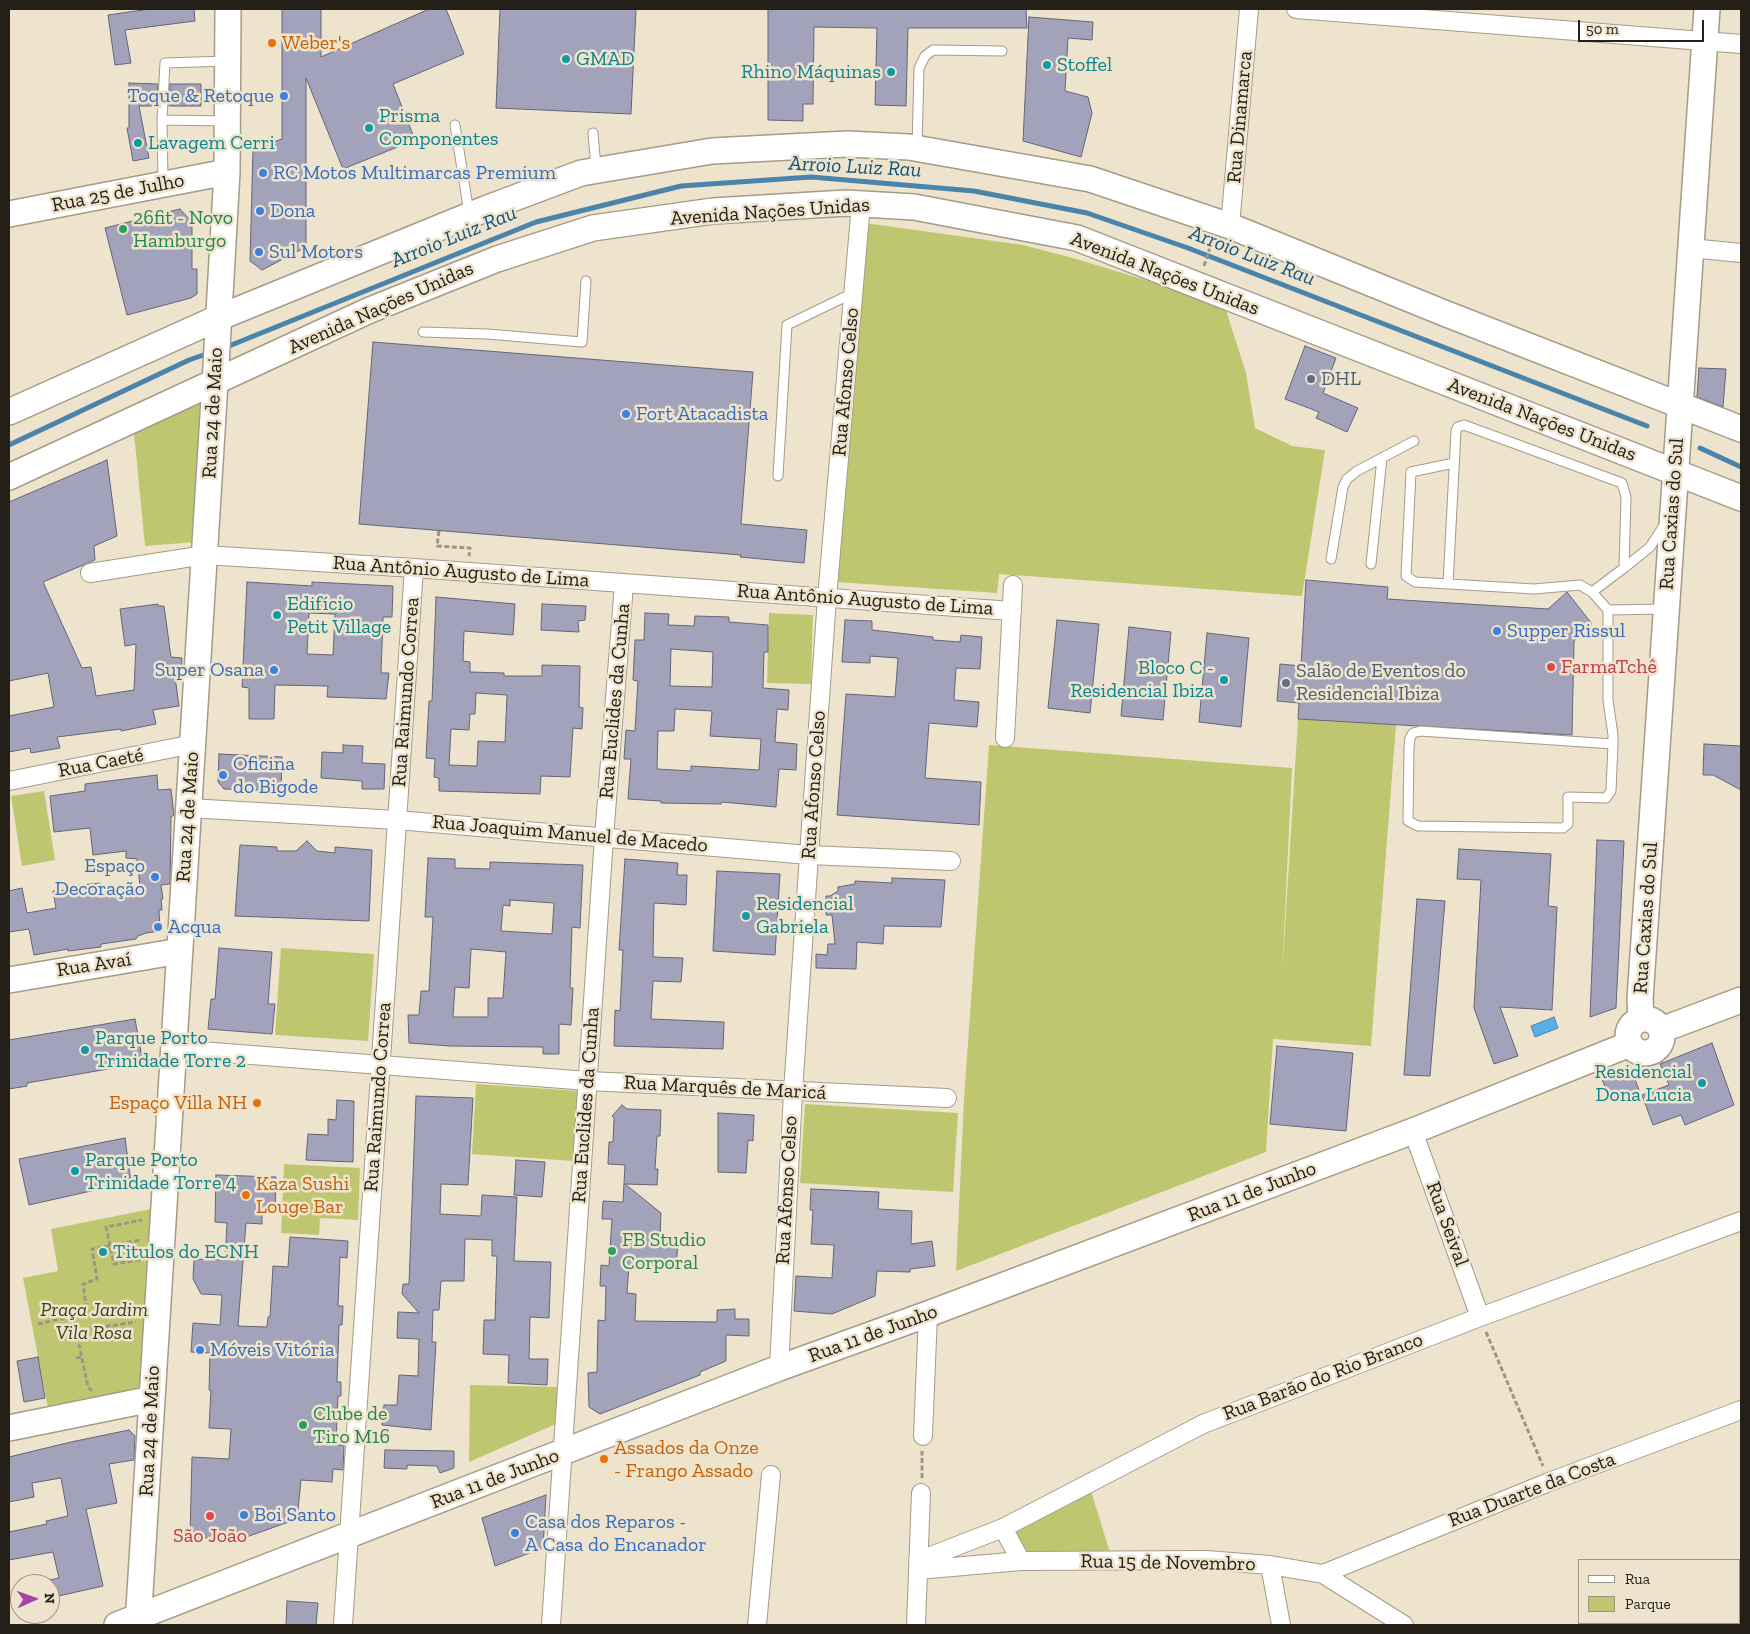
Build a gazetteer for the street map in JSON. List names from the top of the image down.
{
  "streets": {
    "street": [
      "Rua Dinamarca",
      "Rua 25 de Julho",
      "Avenida Nações Unidas",
      "Rua Afonso Celso",
      "Rua 24 de Maio",
      "Rua Caxias do Sul",
      "Rua Antônio Augusto de Lima",
      "Rua Raimundo Correa",
      "Rua Euclides da Cunha",
      "Rua Caeté",
      "Rua Joaquim Manuel de Macedo",
      "Rua Avaí",
      "Rua Marquês de Maricá",
      "Rua 11 de Junho",
      "Rua Seival",
      "Rua Barão do Rio Branco",
      "Rua Duarte da Costa",
      "Rua 15 de Novembro"
    ]
  },
  "crossings": [
    ["Rua 25 de Julho", "Rua 24 de Maio"],
    ["Avenida Nações Unidas", "Rua Afonso Celso"],
    ["Avenida Nações Unidas", "Rua 24 de Maio"],
    ["Avenida Nações Unidas", "Rua Caxias do Sul"],
    ["Rua Afonso Celso", "Rua Antônio Augusto de Lima"],
    ["Rua Afonso Celso", "Rua Joaquim Manuel de Macedo"],
    ["Rua Afonso Celso", "Rua Marquês de Maricá"],
    ["Rua Afonso Celso", "Rua 11 de Junho"],
    ["Rua 24 de Maio", "Rua Antônio Augusto de Lima"],
    ["Rua 24 de Maio", "Rua Caeté"],
    ["Rua 24 de Maio", "Rua Joaquim Manuel de Macedo"],
    ["Rua 24 de Maio", "Rua Avaí"],
    ["Rua 24 de Maio", "Rua Marquês de Maricá"],
    ["Rua 24 de Maio", "Rua 11 de Junho"],
    ["Rua Caxias do Sul", "Rua 11 de Junho"],
    ["Rua Antônio Augusto de Lima", "Rua Raimundo Correa"],
    ["Rua Antônio Augusto de Lima", "Rua Euclides da Cunha"],
    ["Rua Raimundo Correa", "Rua Joaquim Manuel de Macedo"],
    ["Rua Raimundo Correa", "Rua Marquês de Maricá"],
    ["Rua Raimundo Correa", "Rua 11 de Junho"],
    ["Rua Euclides da Cunha", "Rua Joaquim Manuel de Macedo"],
    ["Rua Euclides da Cunha", "Rua Marquês de Maricá"],
    ["Rua Euclides da Cunha", "Rua 11 de Junho"],
    ["Rua 11 de Junho", "Rua Seival"],
    ["Rua Seival", "Rua Barão do Rio Branco"],
    ["Rua Barão do Rio Branco", "Rua 15 de Novembro"],
    ["Rua Duarte da Costa", "Rua 15 de Novembro"]
  ],
  "water": ["Arroio Luiz Rau"],
  "parks": ["Praça Jardim Vila Rosa"],
  "places": [
    "Weber's",
    "GMAD",
    "Stoffel",
    "Rhino Máquinas",
    "Toque & Retoque",
    "Prisma Componentes",
    "Lavagem Cerri",
    "RC Motos Multimarcas Premium",
    "Dona",
    "26fit - Novo Hamburgo",
    "Sul Motors",
    "DHL",
    "Fort Atacadista",
    "Edifício Petit Village",
    "Supper Rissul",
    "FarmaTchê",
    "Super Osana",
    "Bloco C - Residencial Ibiza",
    "Salão de Eventos do Residencial Ibiza",
    "Oficina do Bigode",
    "Espaço Decoração",
    "Residencial Gabriela",
    "Acqua",
    "Parque Porto Trinidade Torre 2",
    "Residencial Dona Lucia",
    "Espaço Villa NH",
    "Parque Porto Trinidade Torre 4",
    "Kaza Sushi Louge Bar",
    "FB Studio Corporal",
    "Titulos do ECNH",
    "Móveis Vitória",
    "Clube de Tiro M16",
    "Assados da Onze - Frango Assado",
    "Boi Santo",
    "São João",
    "Casa dos Reparos - A Casa do Encanador"
  ],
  "legend": ["Rua", "Parque"],
  "scale_bar": "50 m",
  "north": "right"
}
